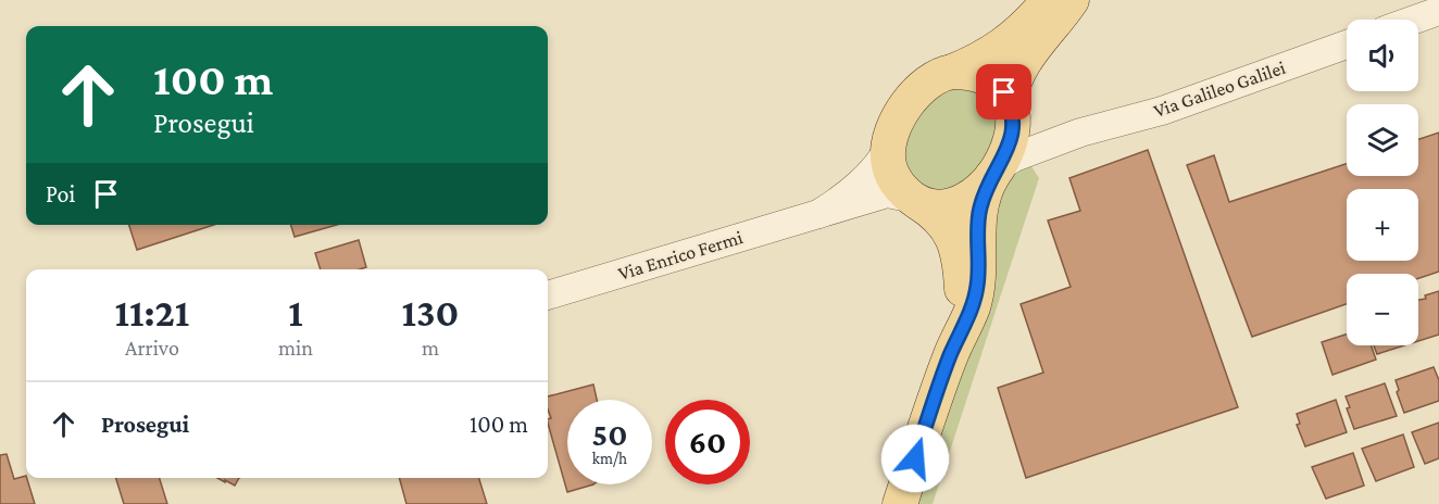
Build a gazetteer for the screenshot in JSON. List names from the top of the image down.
{
  "streets": {
    "street": ["Via Galileo Galilei", "Via Enrico Fermi"]
  },
  "crossings": [
    ["Via Galileo Galilei", "Via Enrico Fermi"]
  ],
  "page": {
    "map_buttons": ["+", "−"],
    "turn": ["100 m", "Prosegui"],
    "then": "Poi",
    "eta": [
      "11:21",
      "Arrivo",
      "1",
      "min",
      "130",
      "m"
    ],
    "list": [
      {
        "name": "Prosegui",
        "value": "100 m"
      }
    ],
    "speed": "50 km/h",
    "limit": "60"
  }
}
